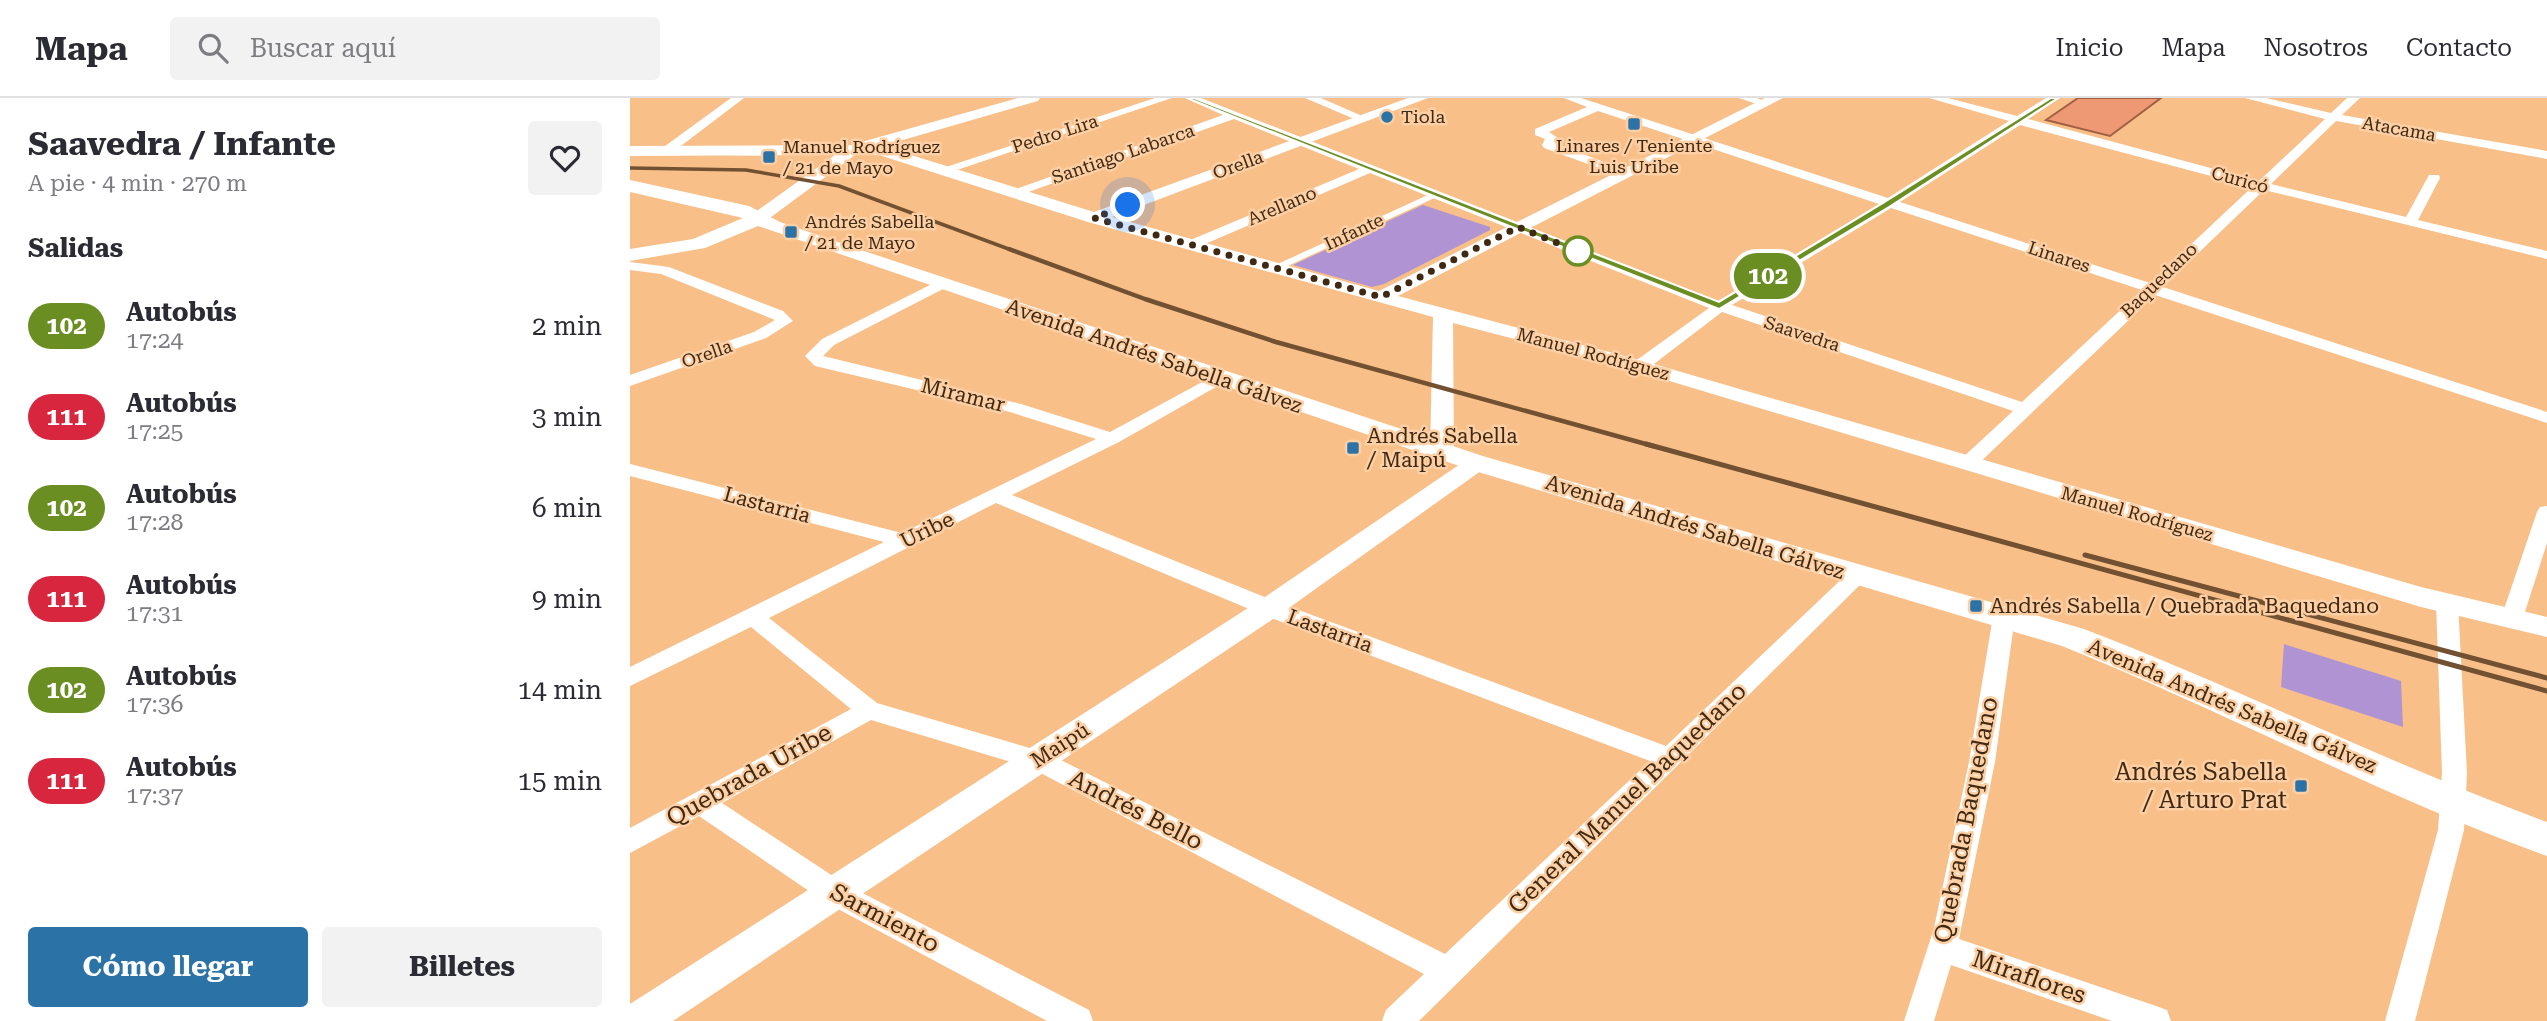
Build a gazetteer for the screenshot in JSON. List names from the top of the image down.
{
  "streets": {
    "main road": ["Avenida Andrés Sabella Gálvez"],
    "street": [
      "Atacama",
      "Pedro Lira",
      "Santiago Labarca",
      "Orella",
      "Curicó",
      "Arellano",
      "Infante",
      "Linares",
      "Baquedano",
      "Saavedra",
      "Manuel Rodríguez",
      "Miramar",
      "Lastarria",
      "Uribe",
      "Maipú",
      "Quebrada Uribe",
      "General Manuel Baquedano",
      "Andrés Bello",
      "Quebrada Baquedano",
      "Sarmiento",
      "Miraflores"
    ]
  },
  "crossings": [
    ["Atacama", "Baquedano"],
    ["Pedro Lira", "Manuel Rodríguez"],
    ["Santiago Labarca", "Saavedra"],
    ["Santiago Labarca", "Manuel Rodríguez"],
    ["Orella", "Saavedra"],
    ["Orella", "Manuel Rodríguez"],
    ["Curicó", "Baquedano"],
    ["Arellano", "Saavedra"],
    ["Arellano", "Manuel Rodríguez"],
    ["Infante", "Saavedra"],
    ["Infante", "Manuel Rodríguez"],
    ["Linares", "Baquedano"],
    ["Baquedano", "Saavedra"],
    ["Baquedano", "Manuel Rodríguez"],
    ["Avenida Andrés Sabella Gálvez", "Miramar"],
    ["Avenida Andrés Sabella Gálvez", "Uribe"],
    ["Avenida Andrés Sabella Gálvez", "Maipú"],
    ["Avenida Andrés Sabella Gálvez", "General Manuel Baquedano"],
    ["Avenida Andrés Sabella Gálvez", "Quebrada Baquedano"],
    ["Miramar", "Uribe"],
    ["Lastarria", "Uribe"],
    ["Lastarria", "Maipú"],
    ["Lastarria", "General Manuel Baquedano"],
    ["Uribe", "Andrés Bello"],
    ["Maipú", "Andrés Bello"],
    ["Maipú", "Sarmiento"],
    ["Quebrada Uribe", "Andrés Bello"],
    ["Quebrada Uribe", "Sarmiento"],
    ["General Manuel Baquedano", "Andrés Bello"],
    ["Quebrada Baquedano", "Miraflores"]
  ],
  "places": {
    "other": ["Tiola"],
    "transit": [
      "Linares / Teniente Luis Uribe",
      "Manuel Rodríguez / 21 de Mayo",
      "Andrés Sabella / 21 de Mayo",
      "Andrés Sabella / Maipú",
      "Andrés Sabella / Quebrada Baquedano",
      "Andrés Sabella / Arturo Prat"
    ]
  },
  "lines": ["bus line 102"],
  "page": {
    "header": "Mapa",
    "search": "Buscar aquí",
    "nav": [
      "Inicio",
      "Mapa",
      "Nosotros",
      "Contacto"
    ],
    "heading": [
      ["Saavedra / Infante", "A pie · 4 min · 270 m"],
      "Salidas"
    ],
    "on_map": "102",
    "list": [
      {
        "mark": "102",
        "name": "Autobús",
        "note": "17:24",
        "value": "2 min"
      },
      {
        "mark": "111",
        "name": "Autobús",
        "note": "17:25",
        "value": "3 min"
      },
      {
        "mark": "102",
        "name": "Autobús",
        "note": "17:28",
        "value": "6 min"
      },
      {
        "mark": "111",
        "name": "Autobús",
        "note": "17:31",
        "value": "9 min"
      },
      {
        "mark": "102",
        "name": "Autobús",
        "note": "17:36",
        "value": "14 min"
      },
      {
        "mark": "111",
        "name": "Autobús",
        "note": "17:37",
        "value": "15 min"
      }
    ],
    "buttons": ["Cómo llegar", "Billetes"]
  }
}
